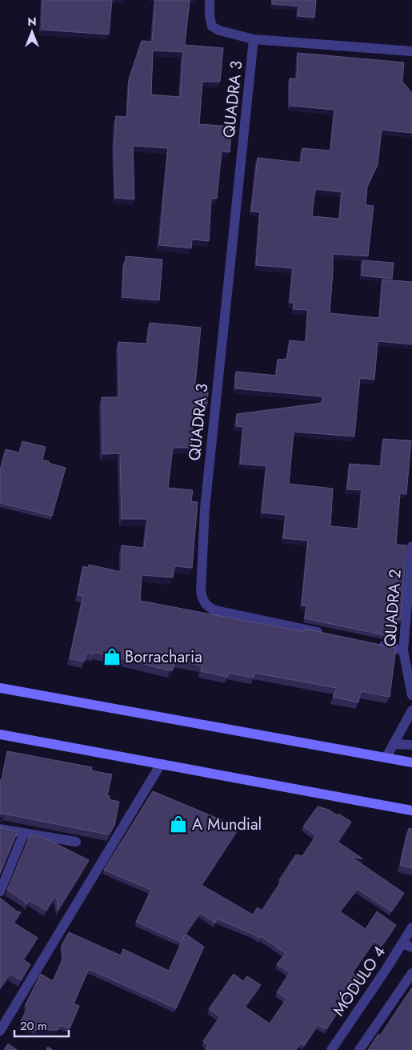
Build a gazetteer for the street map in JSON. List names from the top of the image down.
{
  "streets": {
    "street": ["QUADRA 3", "QUADRA 2", "MÓDULO 4"]
  },
  "places": {
    "shop": ["Borracharia", "A Mundial"]
  },
  "scale_bar": "20 m",
  "north": "top"
}
